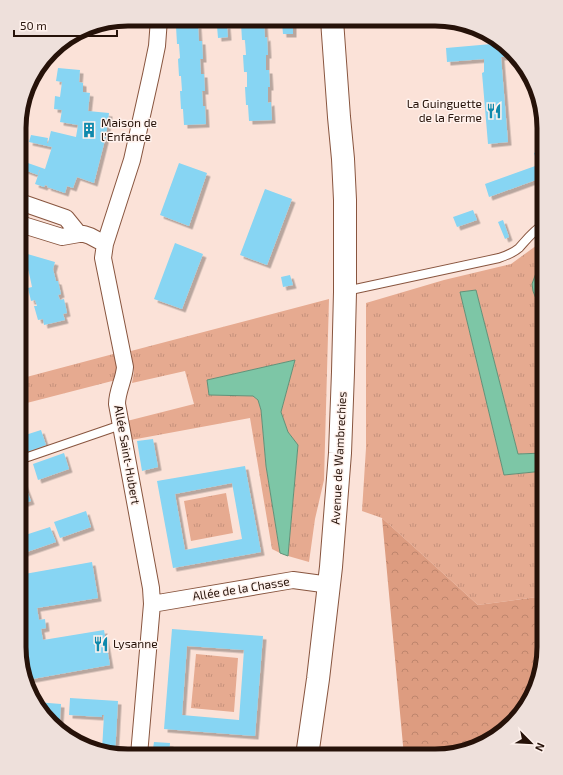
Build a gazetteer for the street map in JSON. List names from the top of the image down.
{
  "streets": {
    "main road": ["Avenue de Wambrechies"],
    "street": ["Allée Saint-Hubert", "Allée de la Chasse"]
  },
  "crossings": [
    ["Allée Saint-Hubert", "Allée de la Chasse"],
    ["Avenue de Wambrechies", "Allée de la Chasse"]
  ],
  "places": {
    "restaurant": ["La Guinguette de la Ferme", "Lysanne"],
    "building": ["Maison de l'Enfance"]
  },
  "scale_bar": "50 m",
  "north": "bottom right"
}
